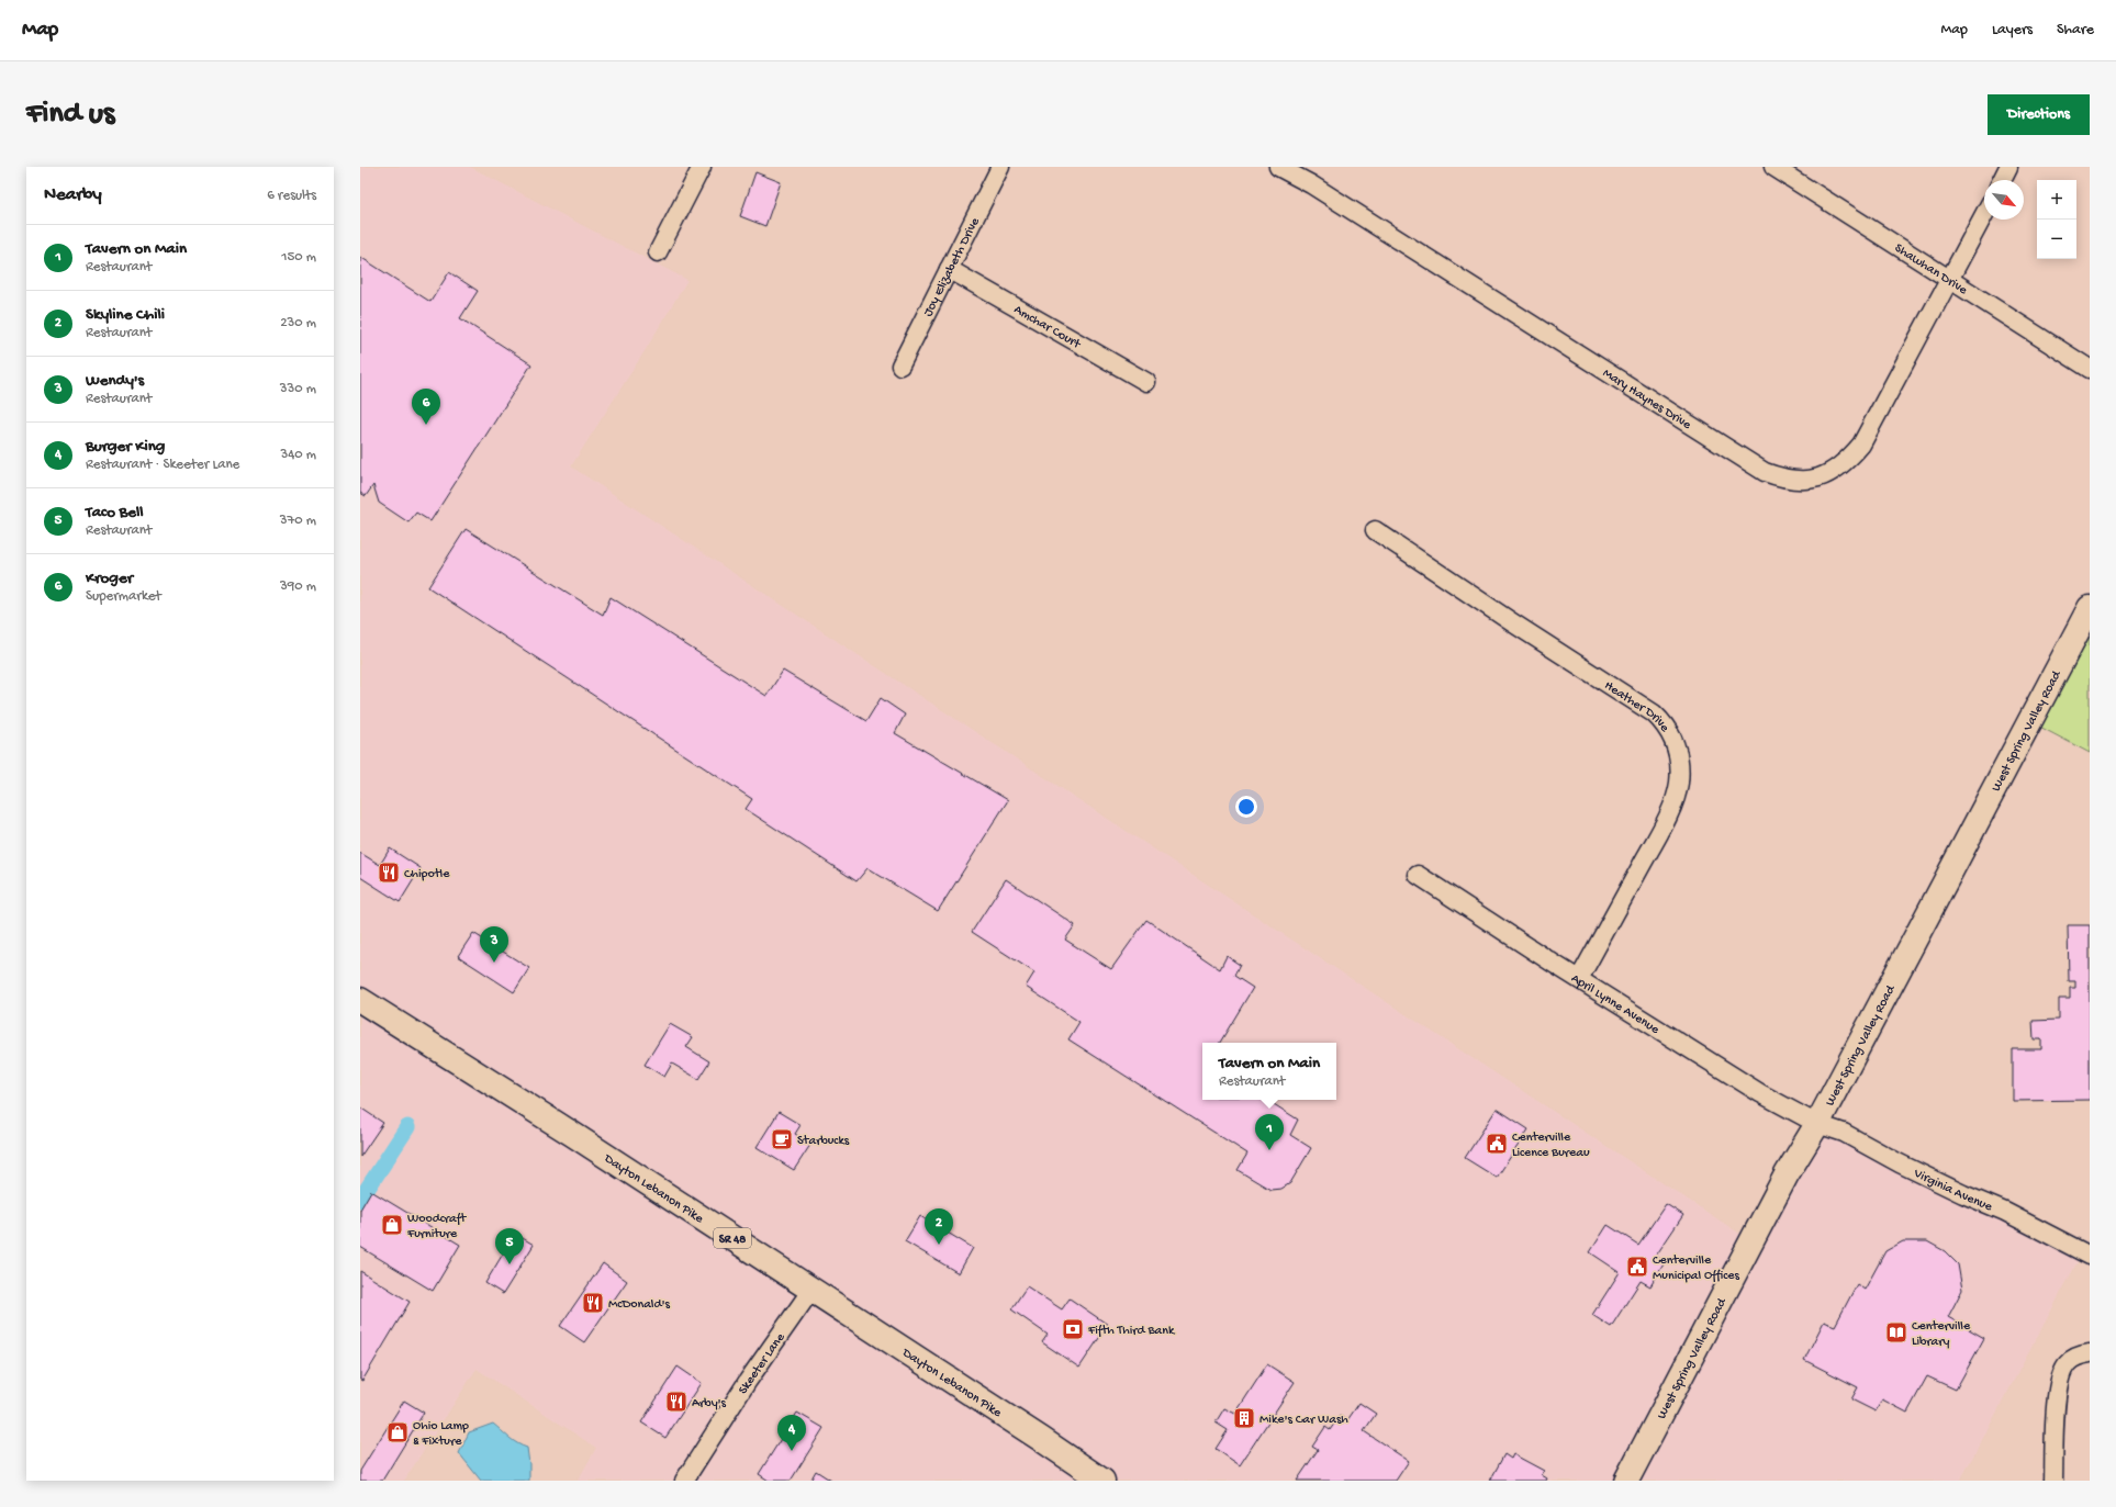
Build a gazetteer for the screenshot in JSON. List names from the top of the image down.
{
  "streets": {
    "street": [
      "Joy Elizabeth Drive",
      "Shawhan Drive",
      "Amchar Court",
      "Mary Haynes Drive",
      "Heather Drive",
      "West Spring Valley Road",
      "April Lynne Avenue",
      "Dayton Lebanon Pike",
      "Virginia Avenue",
      "SR 48",
      "Skeeter Lane"
    ]
  },
  "crossings": [
    ["Joy Elizabeth Drive", "Amchar Court"],
    ["Shawhan Drive", "Mary Haynes Drive"],
    ["Heather Drive", "April Lynne Avenue"],
    ["West Spring Valley Road", "April Lynne Avenue"],
    ["West Spring Valley Road", "Virginia Avenue"],
    ["April Lynne Avenue", "Virginia Avenue"],
    ["Dayton Lebanon Pike", "Skeeter Lane"]
  ],
  "places": {
    "restaurant": ["Chipotle", "McDonald's", "Arby's"],
    "cafe": ["Starbucks"],
    "public building": ["Centerville Licence Bureau", "Centerville Municipal Offices"],
    "shop": ["Woodcraft Furniture", "Ohio Lamp & Fixture"],
    "bank": ["Fifth Third Bank"],
    "library": ["Centerville Library"],
    "building": ["Mike's Car Wash"]
  },
  "north": "bottom right",
  "page": {
    "header": "Map",
    "nav": ["Map", "Layers", "Share"],
    "buttons": "Directions",
    "title": "Find us",
    "heading": ["Nearby", "6 results"],
    "map_buttons": ["+", "−"],
    "list": [
      {
        "mark": "1",
        "name": "Tavern on Main",
        "note": "Restaurant",
        "value": "150 m"
      },
      {
        "mark": "2",
        "name": "Skyline Chili",
        "note": "Restaurant",
        "value": "230 m"
      },
      {
        "mark": "3",
        "name": "Wendy's",
        "note": "Restaurant",
        "value": "330 m"
      },
      {
        "mark": "4",
        "name": "Burger King",
        "note": "Restaurant · Skeeter Lane",
        "value": "340 m"
      },
      {
        "mark": "5",
        "name": "Taco Bell",
        "note": "Restaurant",
        "value": "370 m"
      },
      {
        "mark": "6",
        "name": "Kroger",
        "note": "Supermarket",
        "value": "390 m"
      }
    ],
    "pins": [
      "6",
      "3",
      "1",
      "2",
      "5",
      "4"
    ],
    "popup": ["Tavern on Main", "Restaurant"]
  }
}
